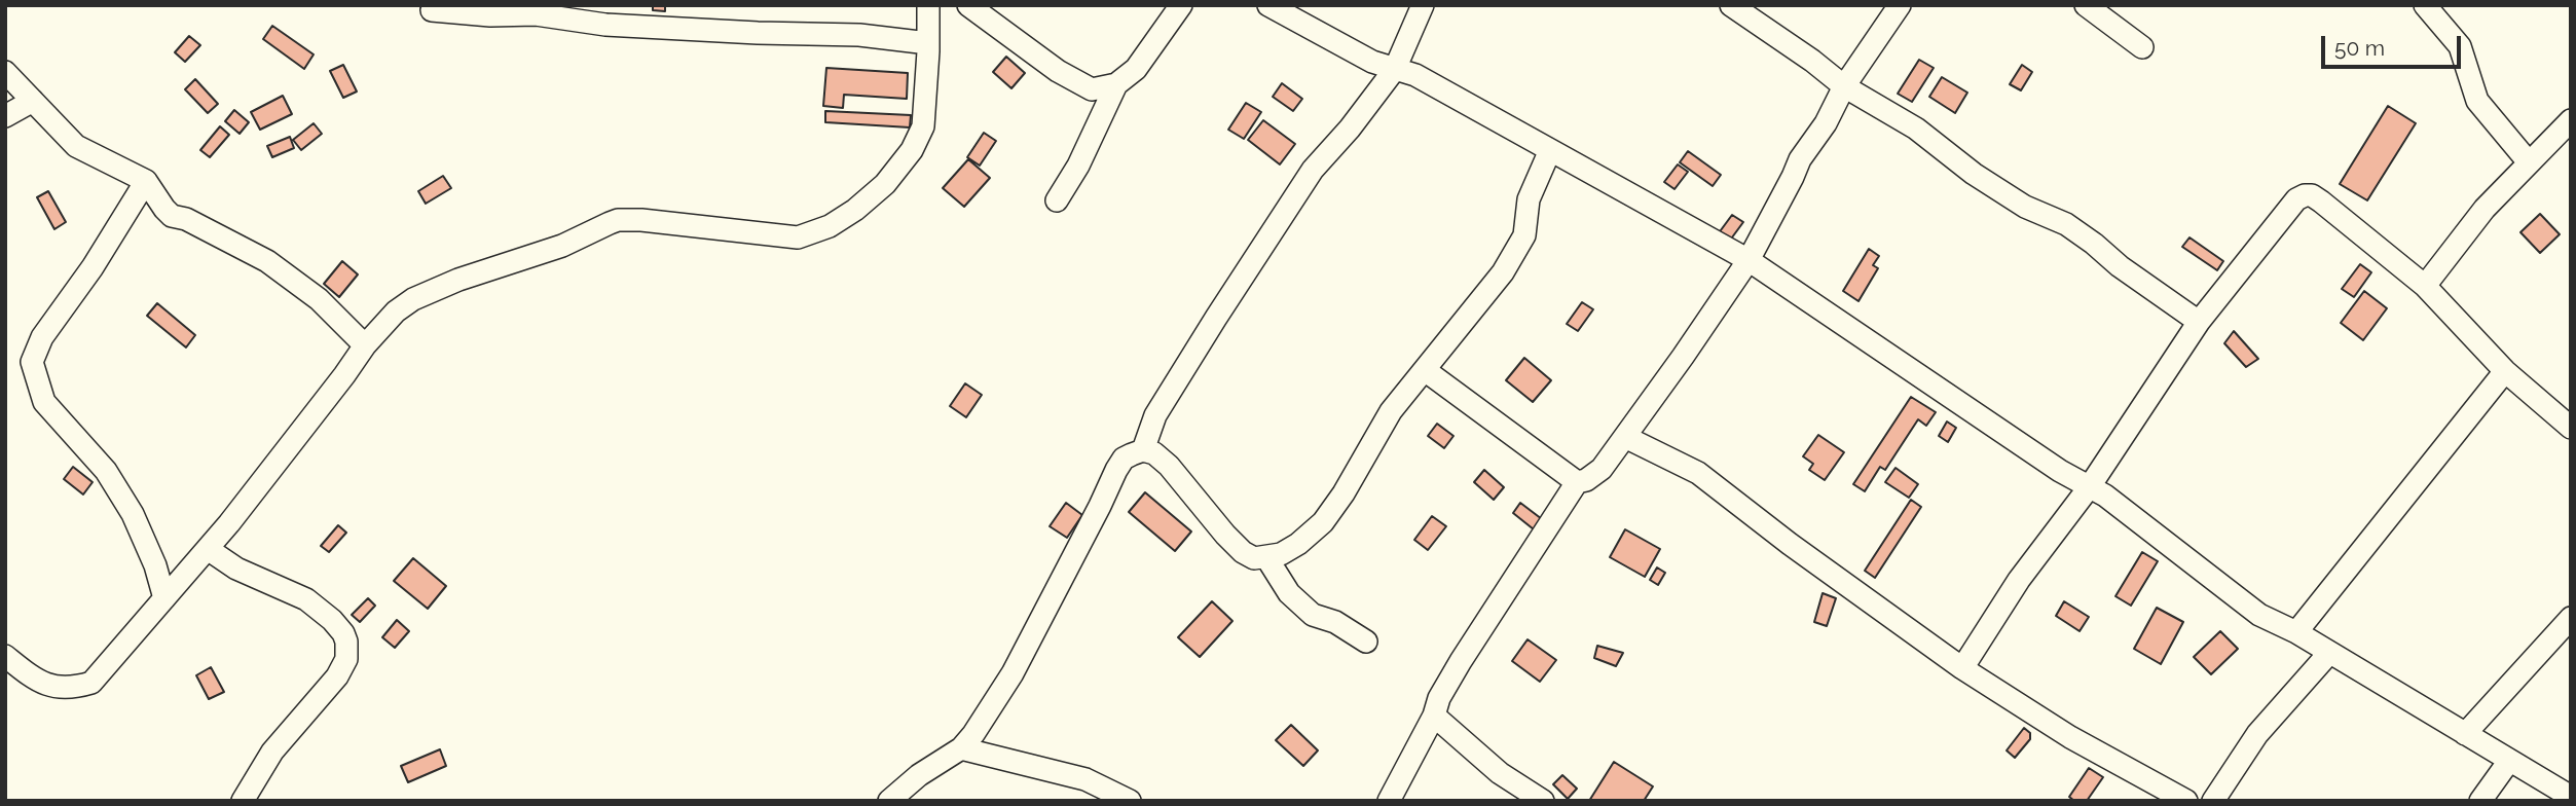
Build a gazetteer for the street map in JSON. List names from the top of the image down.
{
  "scale_bar": "50 m"
}
